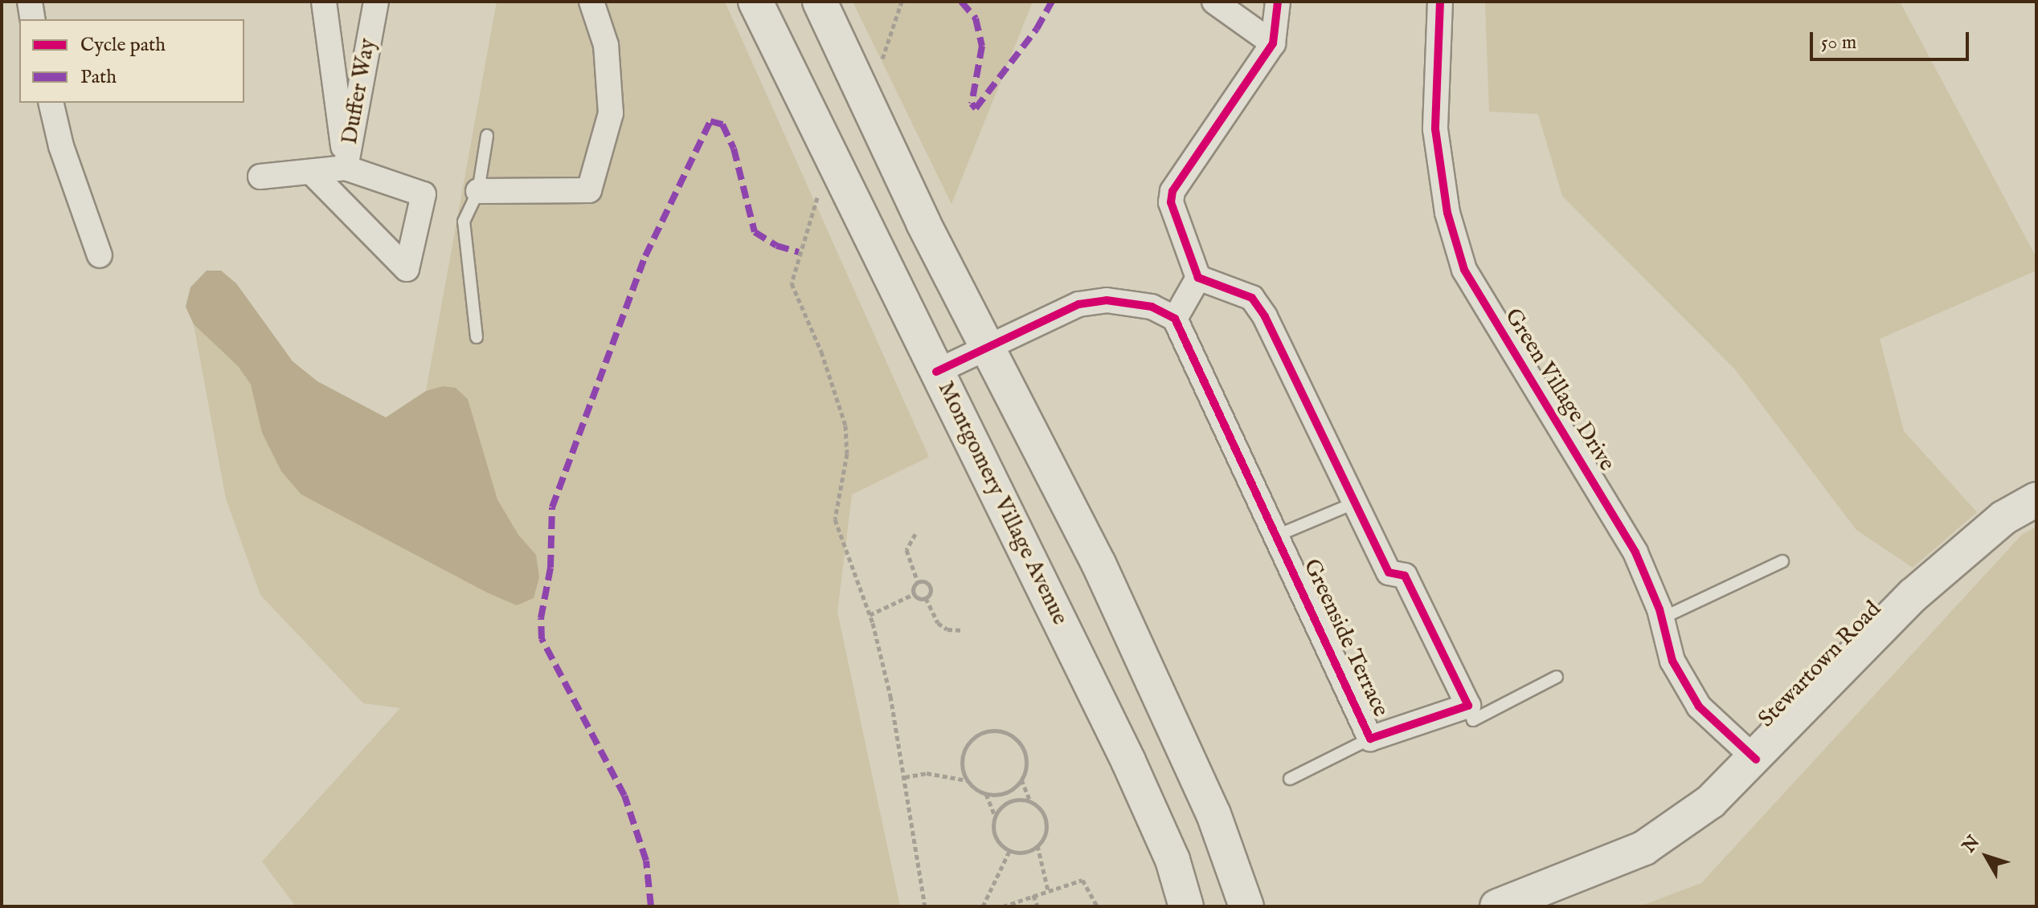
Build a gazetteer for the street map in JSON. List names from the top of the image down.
{
  "streets": {
    "main road": ["Montgomery Village Avenue", "Stewartown Road"],
    "street": ["Duffer Way", "Green Village Drive", "Greenside Terrace"]
  },
  "crossings": [
    ["Green Village Drive", "Stewartown Road"]
  ],
  "legend": ["Cycle path", "Path"],
  "scale_bar": "50 m",
  "north": "top left"
}
